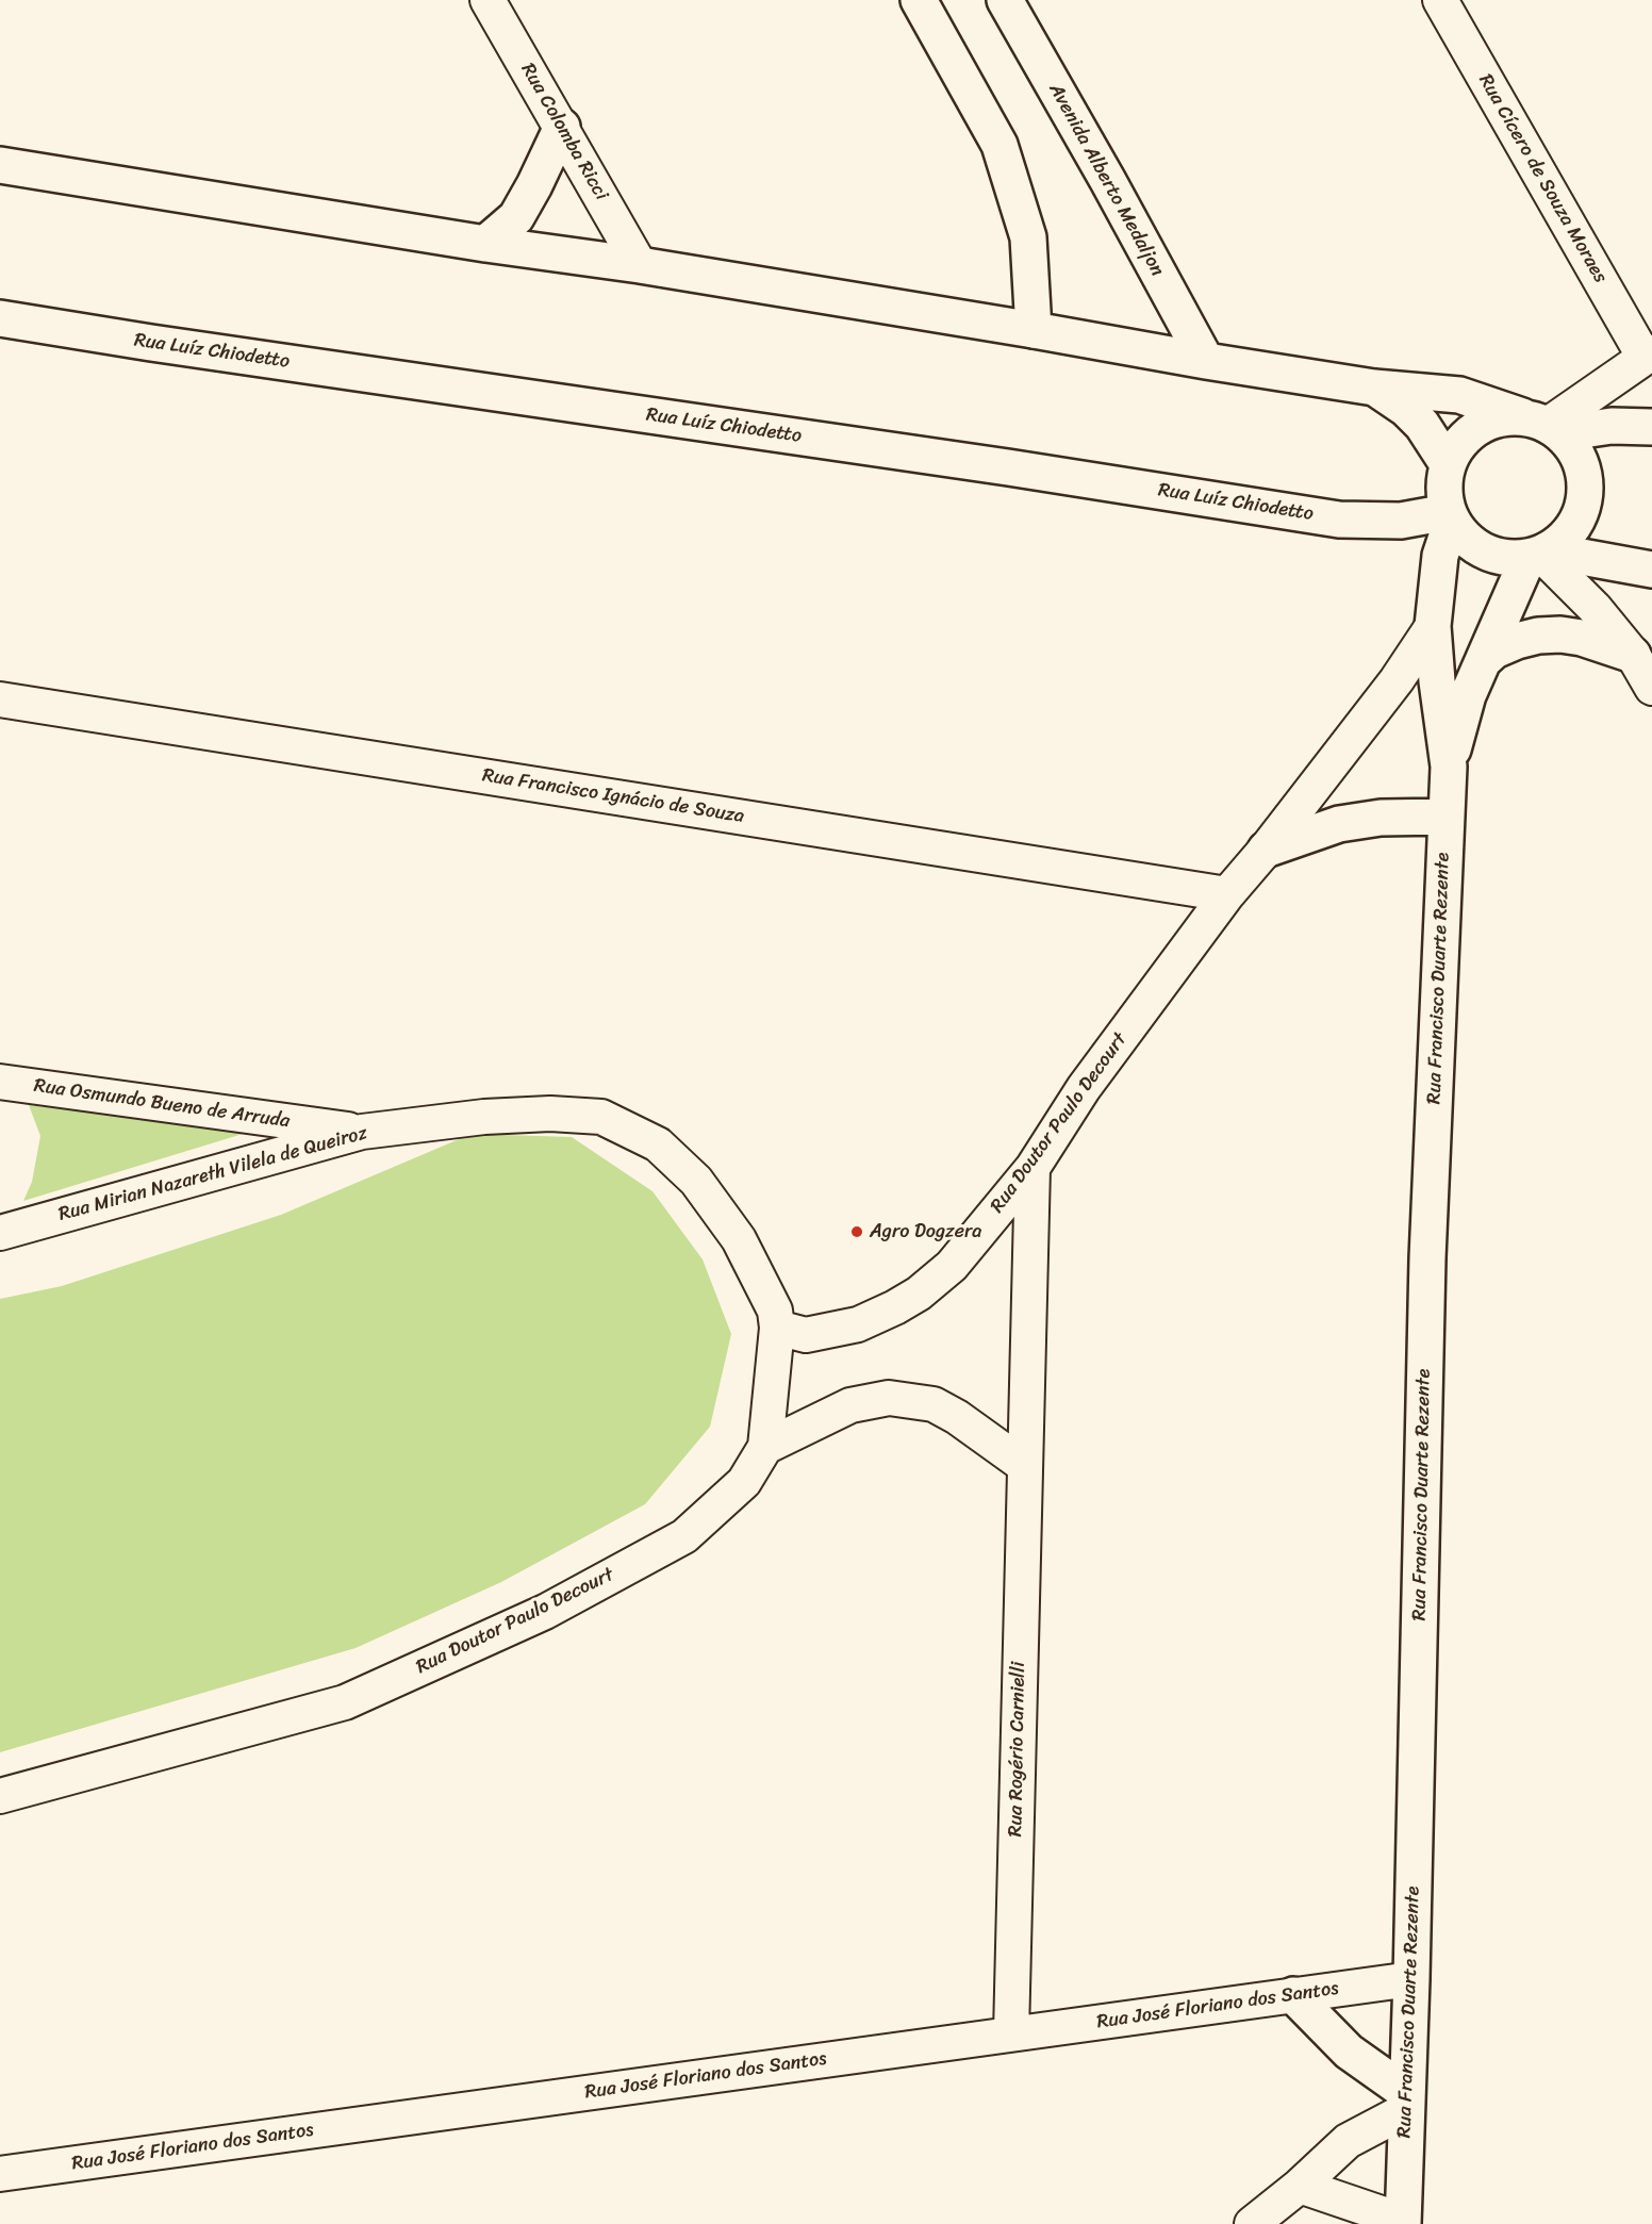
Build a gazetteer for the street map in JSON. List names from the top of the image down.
{
  "streets": {
    "main road": ["Avenida Alberto Medaljon", "Rua Luíz Chiodetto", "Rua Francisco Duarte Rezente"],
    "street": [
      "Rua Colomba Ricci",
      "Rua Cícero de Souza Moraes",
      "Rua Francisco Ignácio de Souza",
      "Rua Osmundo Bueno de Arruda",
      "Rua Doutor Paulo Decourt",
      "Rua Mirian Nazareth Vilela de Queiroz",
      "Rua Rogério Carnielli",
      "Rua José Floriano dos Santos"
    ]
  },
  "crossings": [
    ["Rua Luíz Chiodetto", "Rua Francisco Duarte Rezente"],
    ["Rua Francisco Ignácio de Souza", "Rua Doutor Paulo Decourt"],
    ["Rua Francisco Duarte Rezente", "Rua Doutor Paulo Decourt"],
    ["Rua Francisco Duarte Rezente", "Rua José Floriano dos Santos"],
    ["Rua Osmundo Bueno de Arruda", "Rua Mirian Nazareth Vilela de Queiroz"],
    ["Rua Doutor Paulo Decourt", "Rua Mirian Nazareth Vilela de Queiroz"],
    ["Rua Doutor Paulo Decourt", "Rua Rogério Carnielli"],
    ["Rua Rogério Carnielli", "Rua José Floriano dos Santos"]
  ],
  "places": ["Agro Dogzera"]
}
